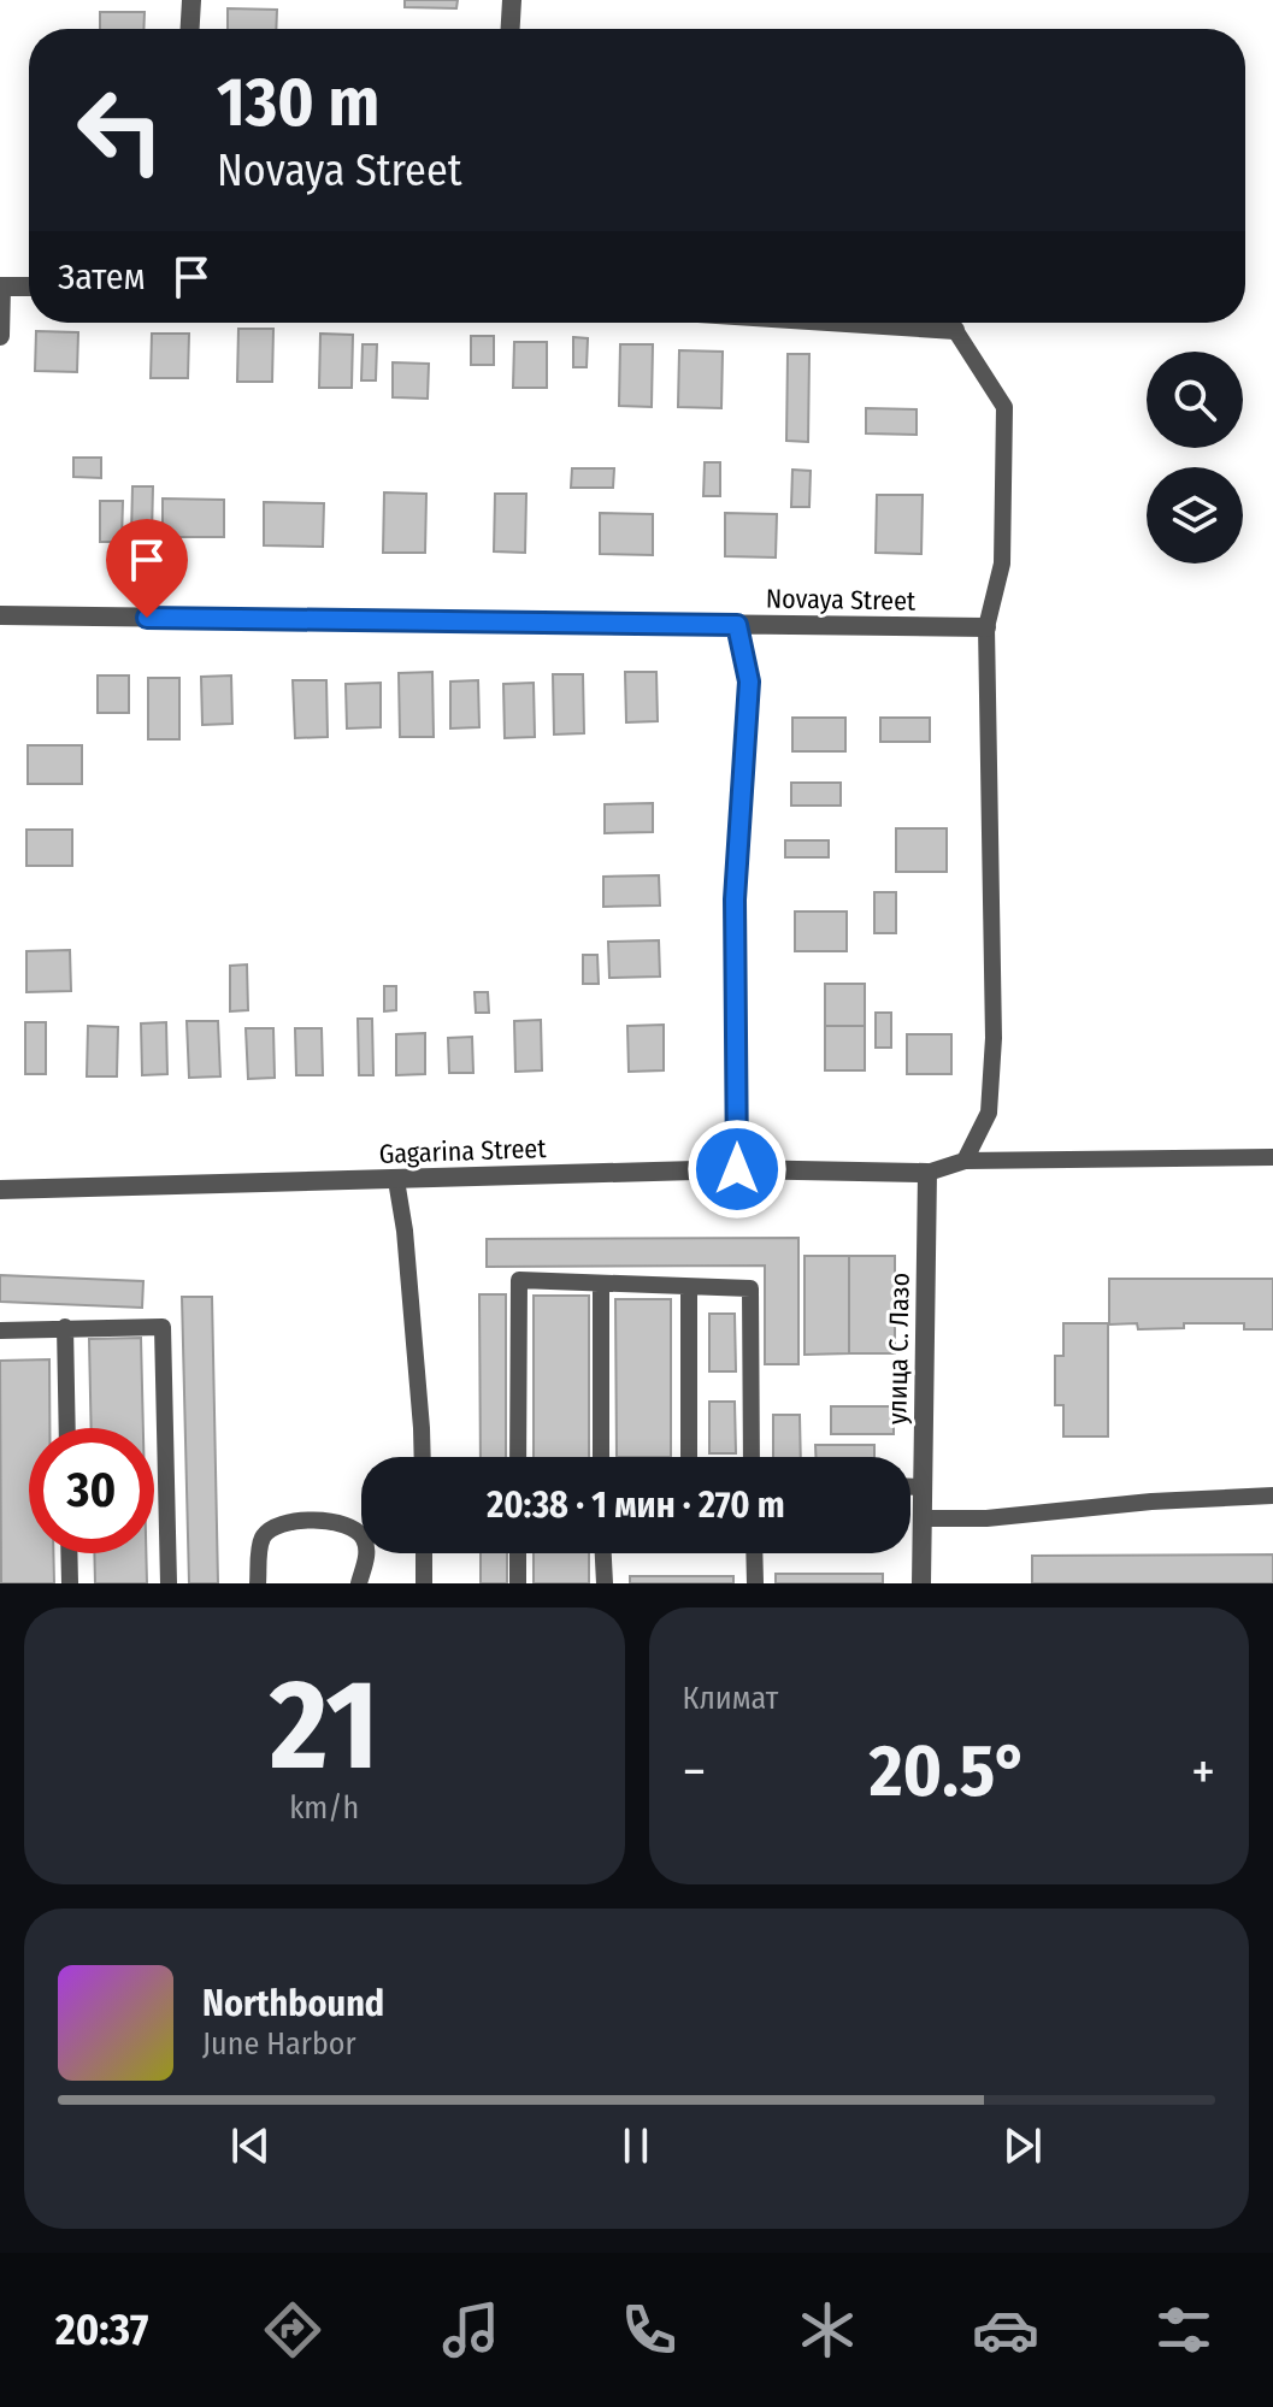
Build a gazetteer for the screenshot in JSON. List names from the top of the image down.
{
  "streets": {
    "street": ["Novaya Street", "Gagarina Street", "улица С. Лазо"]
  },
  "crossings": [
    ["Gagarina Street", "улица С. Лазо"]
  ],
  "page": {
    "turn": ["130 m", "Novaya Street"],
    "then": "Затем",
    "limit": "30",
    "trip": "20:38 · 1 мин · 270 m",
    "tile": [
      ["21", "km/h"],
      "Климат"
    ],
    "heat": ["−", "20.5°", "+"],
    "song": ["Northbound", "June Harbor"],
    "tabs": "20:37"
  }
}
